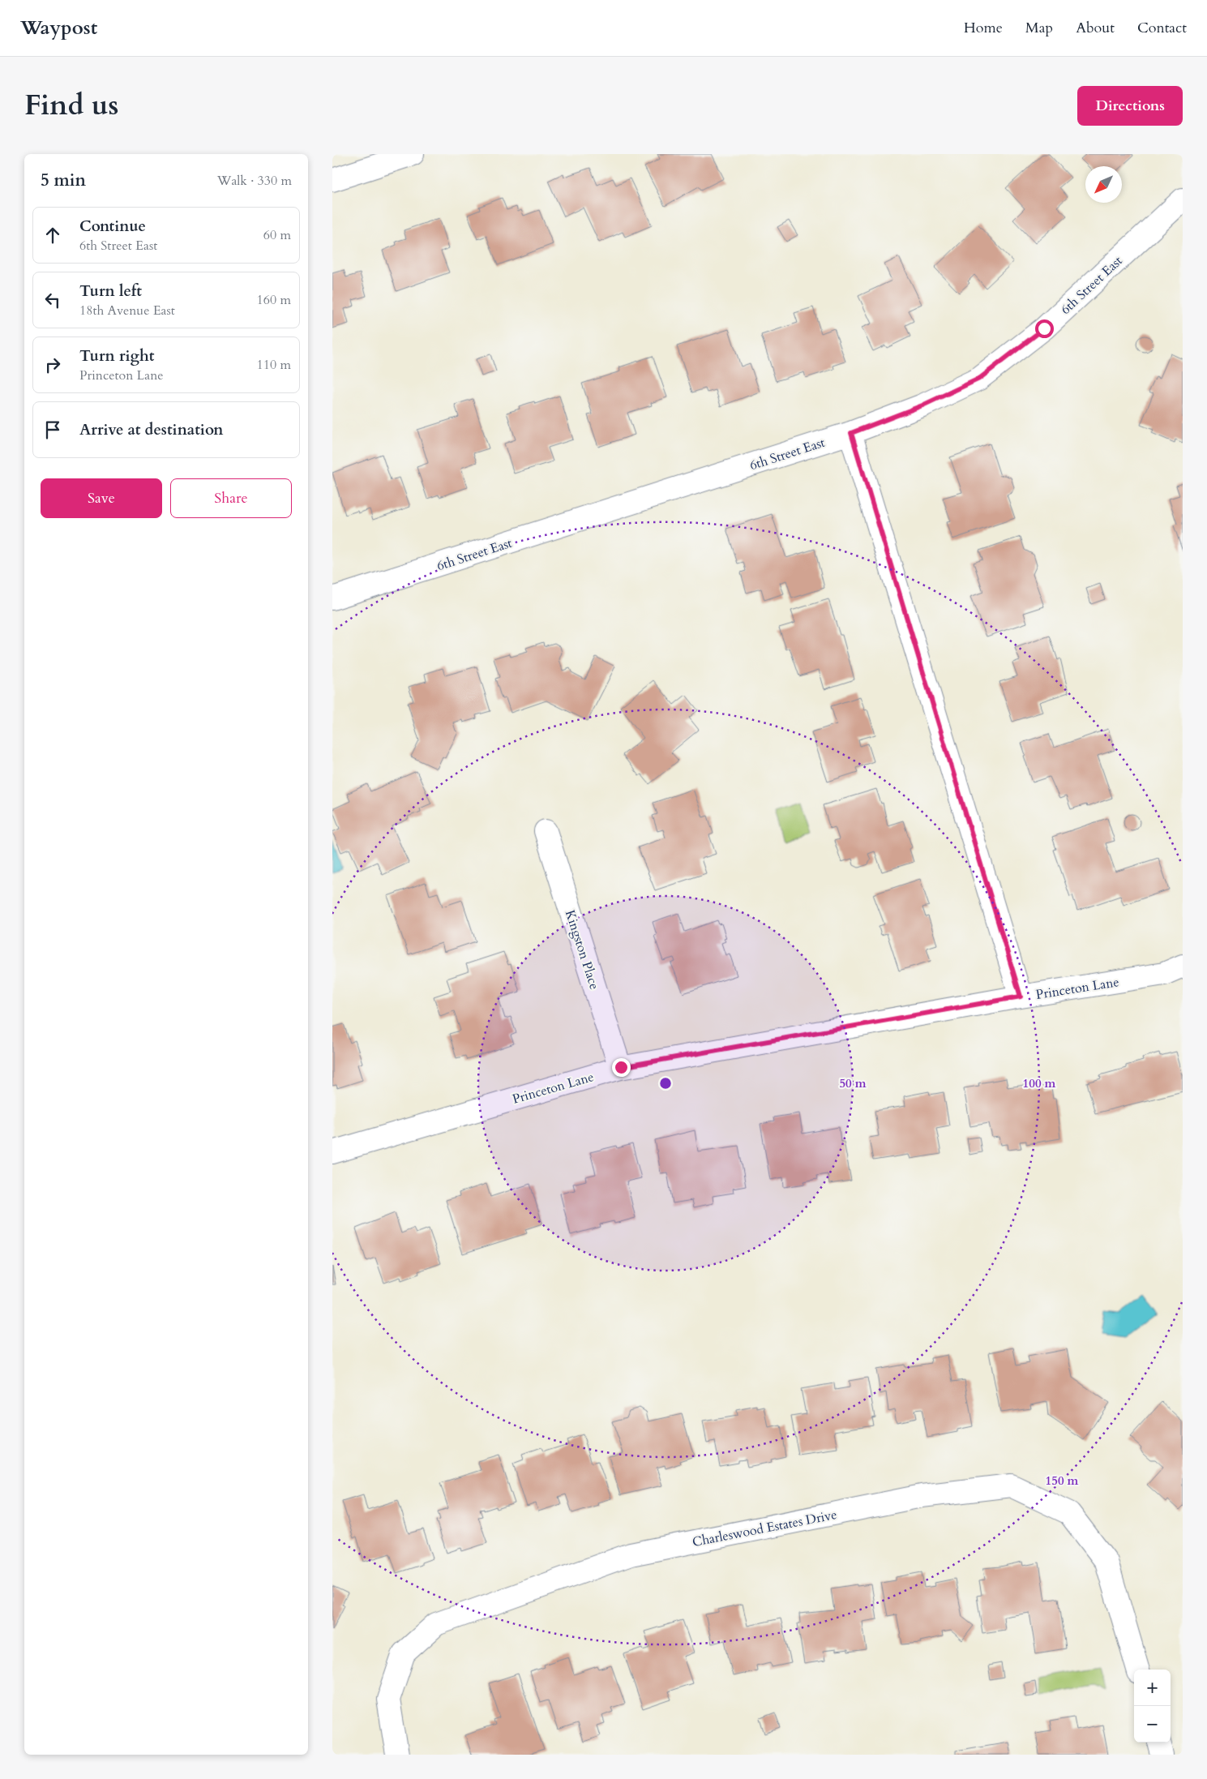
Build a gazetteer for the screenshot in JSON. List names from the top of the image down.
{
  "streets": {
    "street": [
      "6th Street East",
      "Kingston Place",
      "Princeton Lane",
      "Charleswood Estates Drive"
    ]
  },
  "crossings": [
    ["Kingston Place", "Princeton Lane"]
  ],
  "north": "bottom left",
  "page": {
    "header": "Waypost",
    "nav": [
      "Home",
      "Map",
      "About",
      "Contact"
    ],
    "title": "Find us",
    "buttons": [
      "Directions",
      ["Save", "Share"]
    ],
    "heading": ["5 min", "Walk · 330 m"],
    "list": [
      ["Continue", "6th Street East", "60 m"],
      ["Turn left", "18th Avenue East", "160 m"],
      ["Turn right", "Princeton Lane", "110 m"],
      "Arrive at destination"
    ],
    "map_buttons": ["+", "−"]
  },
  "rings": ["50 m", "100 m", "150 m"]
}
